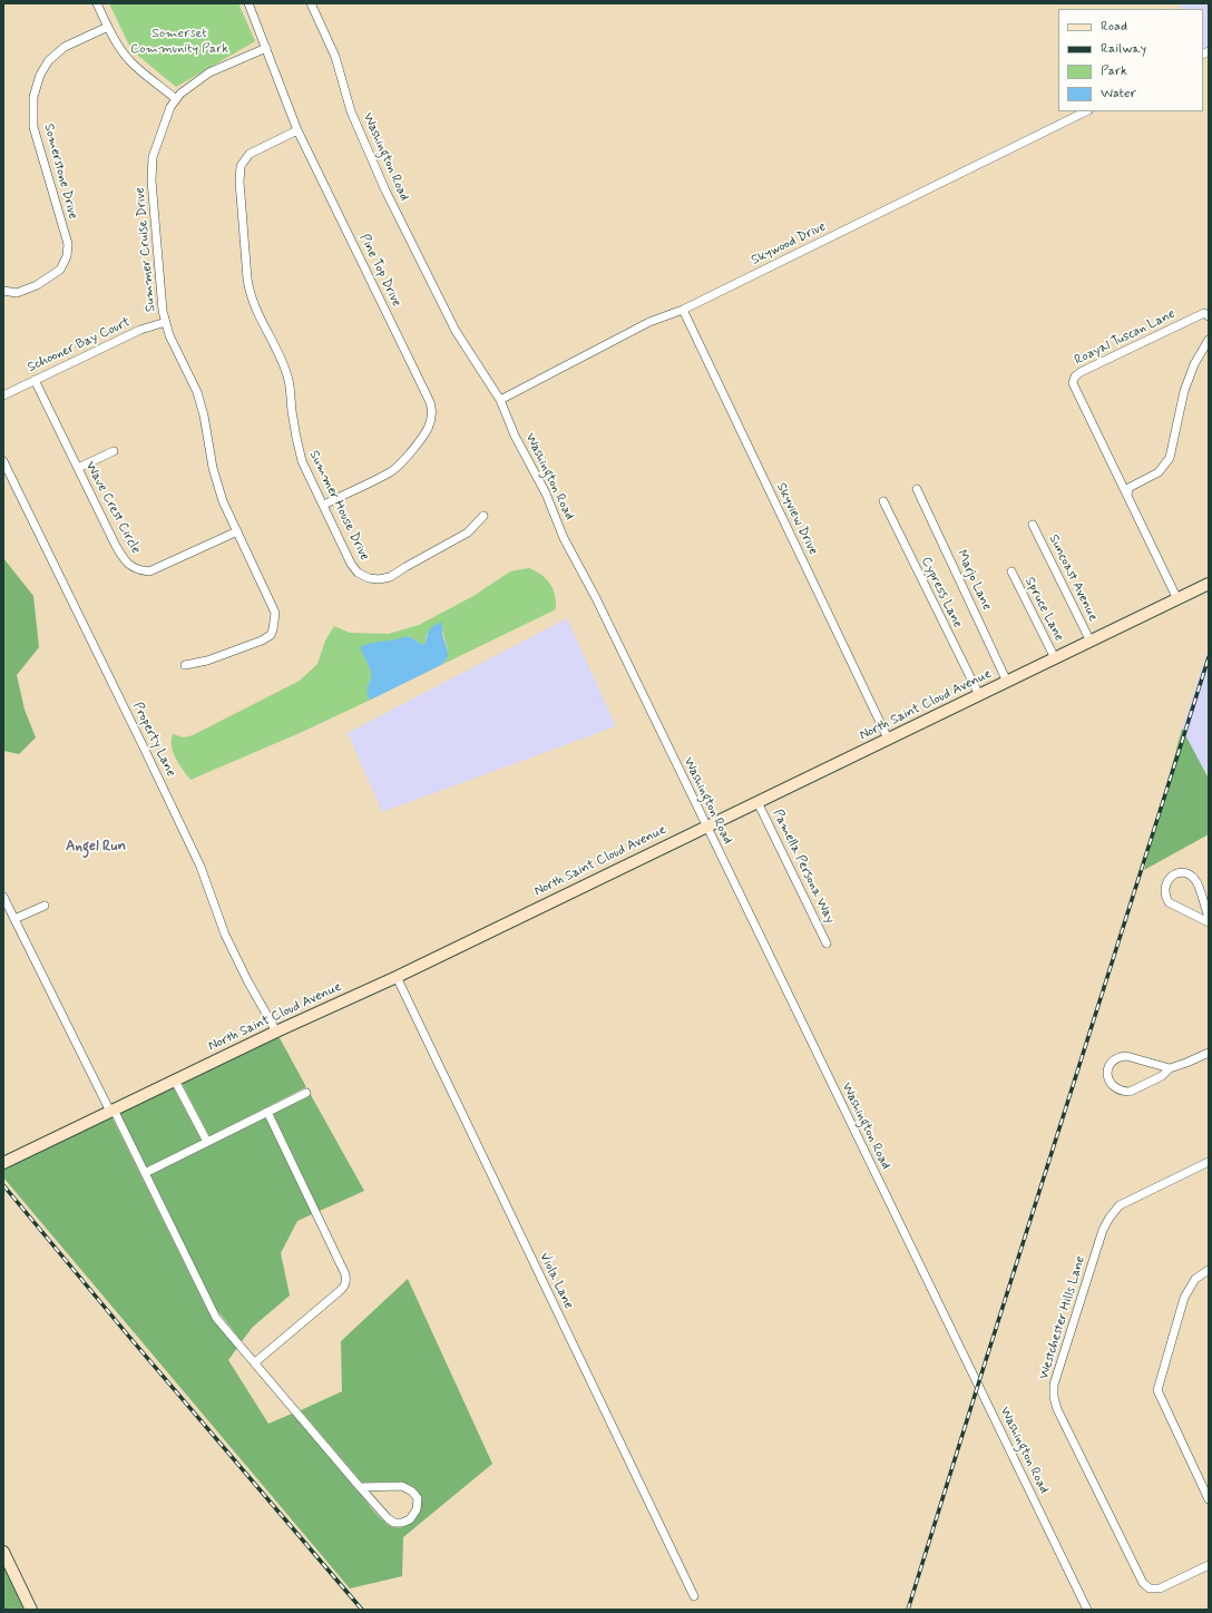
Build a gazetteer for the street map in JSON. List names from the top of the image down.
{
  "streets": {
    "street": [
      "Washington Road",
      "Somerstone Drive",
      "Skywood Drive",
      "Summer Cruise Drive",
      "Pine Top Drive",
      "Roayal Tuscan Lane",
      "Schooner Bay Court",
      "Summer House Drive",
      "Wave Crest Circle",
      "Skyview Drive",
      "Suncoast Avenue",
      "Marjo Lane",
      "Cypress Lane",
      "Spruce Lane",
      "North Saint Cloud Avenue",
      "Property Lane",
      "Pamella Persona Way",
      "Viola Lane",
      "Westchester Hills Lane"
    ]
  },
  "crossings": [
    ["Washington Road", "Skywood Drive"],
    ["Washington Road", "North Saint Cloud Avenue"],
    ["Skywood Drive", "Skyview Drive"],
    ["Summer Cruise Drive", "Pine Top Drive"],
    ["Summer Cruise Drive", "Schooner Bay Court"],
    ["Summer Cruise Drive", "Wave Crest Circle"],
    ["Pine Top Drive", "Summer House Drive"],
    ["Roayal Tuscan Lane", "North Saint Cloud Avenue"],
    ["Schooner Bay Court", "Wave Crest Circle"],
    ["Skyview Drive", "North Saint Cloud Avenue"],
    ["Suncoast Avenue", "North Saint Cloud Avenue"],
    ["Marjo Lane", "North Saint Cloud Avenue"],
    ["Cypress Lane", "North Saint Cloud Avenue"],
    ["Spruce Lane", "North Saint Cloud Avenue"],
    ["North Saint Cloud Avenue", "Property Lane"],
    ["North Saint Cloud Avenue", "Pamella Persona Way"],
    ["North Saint Cloud Avenue", "Viola Lane"]
  ],
  "districts": ["Angel Run"],
  "parks": ["Somerset Community Park"],
  "legend": [
    "Road",
    "Railway",
    "Park",
    "Water"
  ]
}
